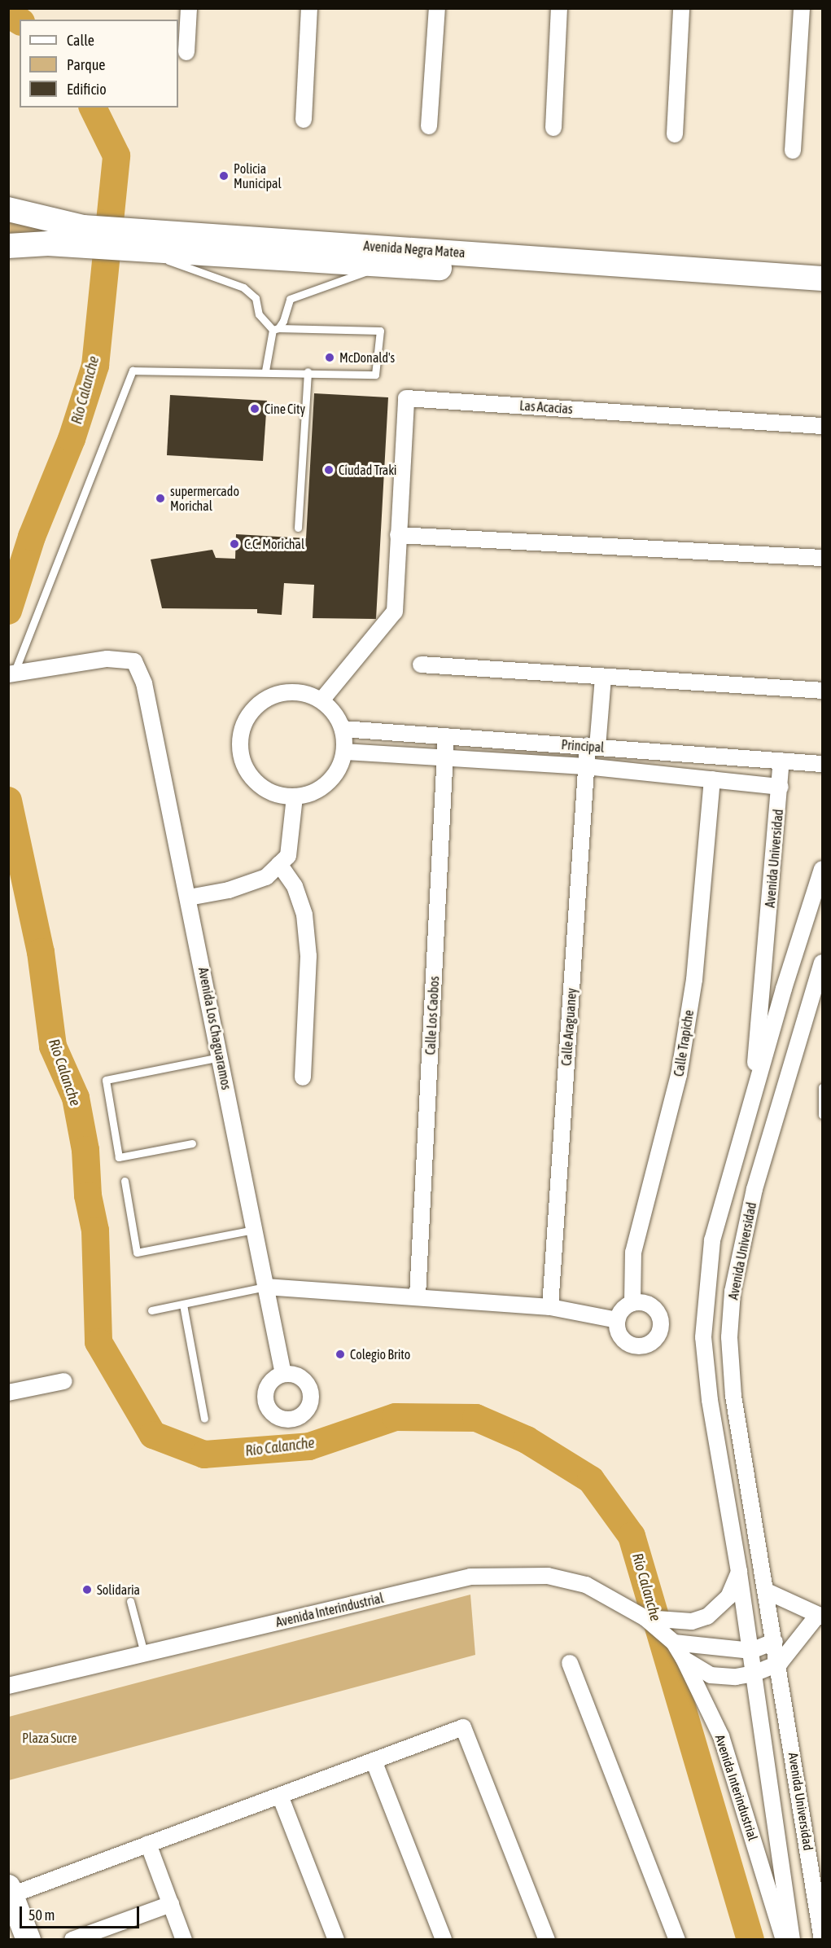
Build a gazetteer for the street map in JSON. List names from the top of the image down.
{
  "streets": {
    "main road": ["Avenida Negra Matea"],
    "street": [
      "Las Acacias",
      "Principal",
      "Avenida Universidad",
      "Calle Los Caobos",
      "Calle Araguaney",
      "Avenida Los Chaguaramos",
      "Calle Trapiche",
      "Avenida Interindustrial"
    ]
  },
  "crossings": [
    ["Las Acacias", "Principal"],
    ["Principal", "Avenida Universidad"],
    ["Principal", "Calle Los Caobos"],
    ["Principal", "Calle Araguaney"],
    ["Principal", "Calle Trapiche"]
  ],
  "water": ["Río Calanche"],
  "parks": ["Plaza Sucre"],
  "places": [
    "Policia Municipal",
    "McDonald's",
    "Cine City",
    "Ciudad Traki",
    "supermercado Morichal",
    "C.C. Morichal",
    "Colegio Brito",
    "Solidaria"
  ],
  "legend": ["Calle", "Parque", "Edificio"],
  "scale_bar": "50 m"
}
